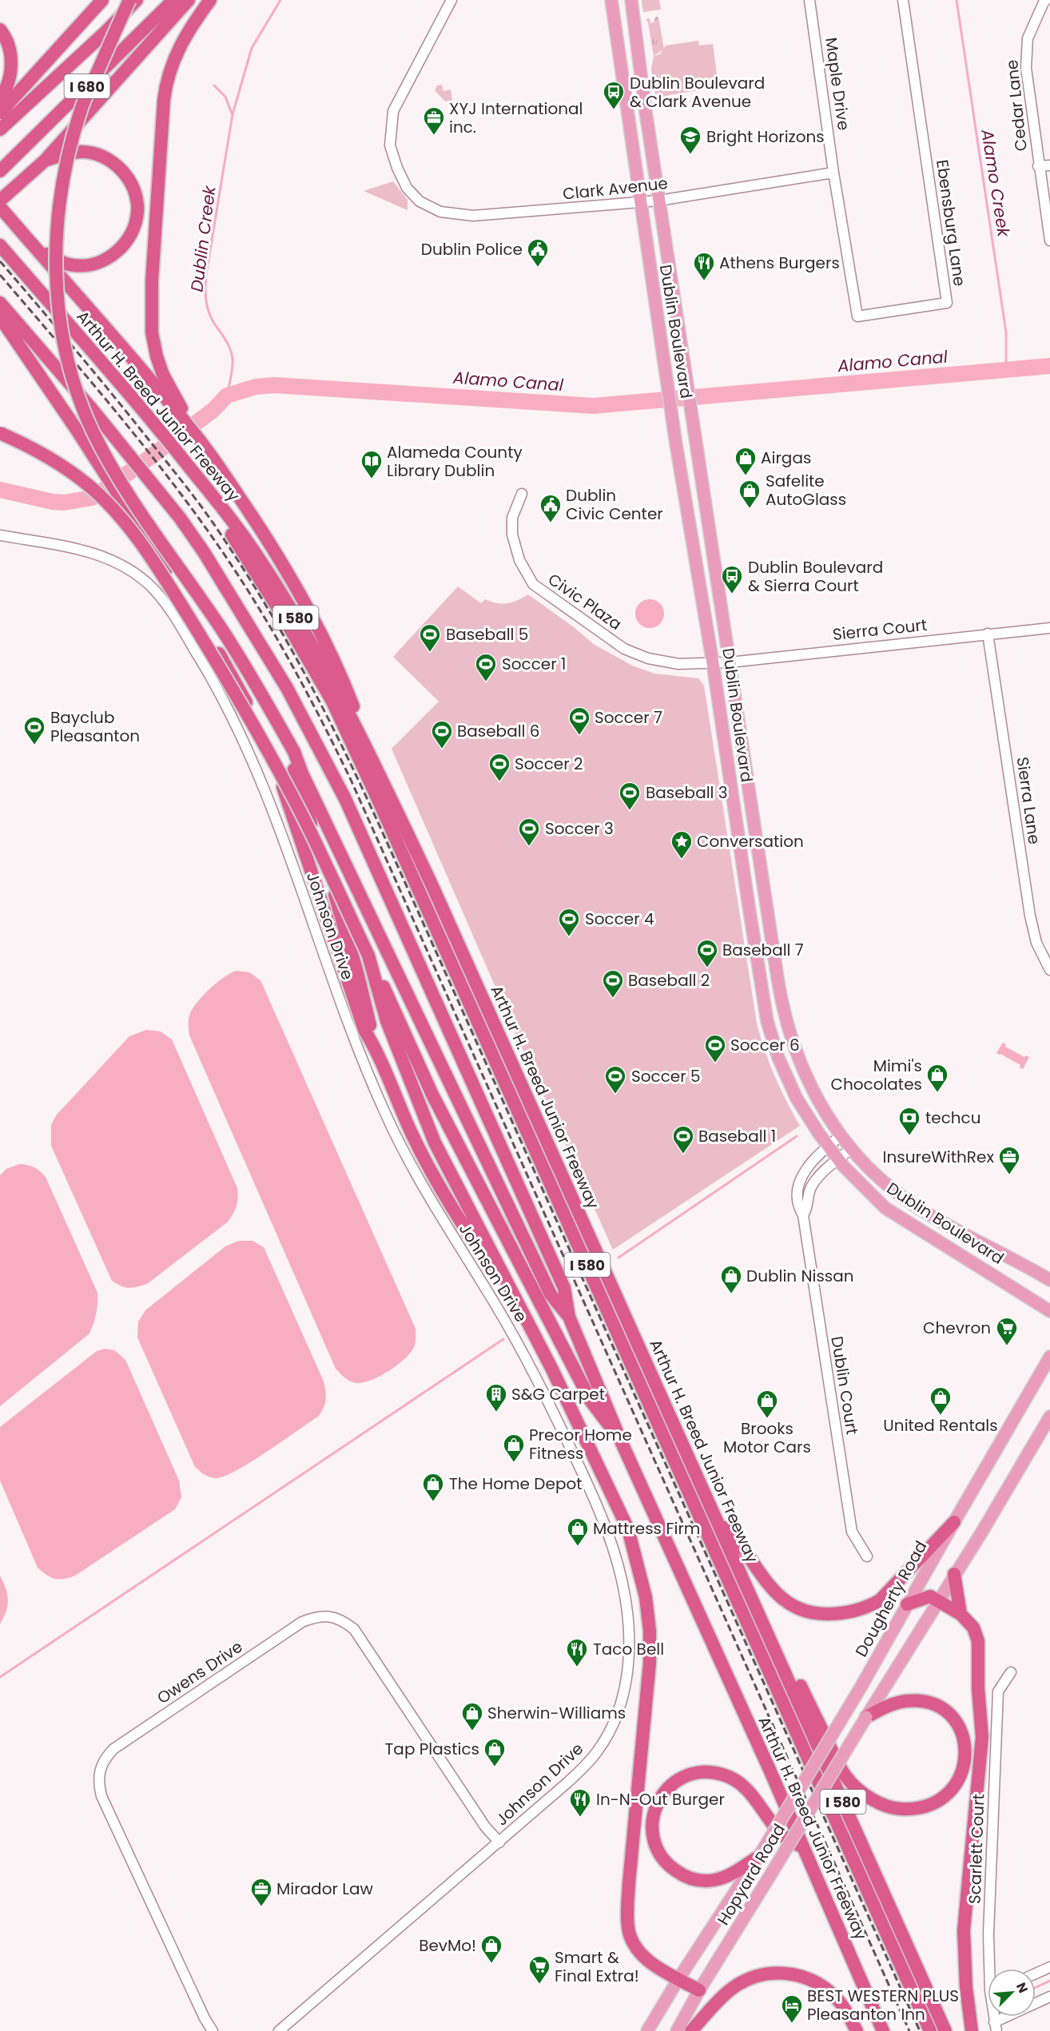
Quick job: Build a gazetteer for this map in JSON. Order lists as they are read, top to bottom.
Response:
{
  "streets": {
    "highway": ["I 680", "Arthur H. Breed Junior Freeway", "I 580"],
    "main road": ["Dublin Boulevard", "Dougherty Road", "Hopyard Road"],
    "street": [
      "Maple Drive",
      "Cedar Lane",
      "Clark Avenue",
      "Ebensburg Lane",
      "Civic Plaza",
      "Sierra Court",
      "Sierra Lane",
      "Johnson Drive",
      "Dublin Court",
      "Owens Drive",
      "Scarlett Court"
    ]
  },
  "crossings": [
    ["Maple Drive", "Clark Avenue"],
    ["Maple Drive", "Ebensburg Lane"],
    ["Clark Avenue", "Ebensburg Lane"],
    ["Clark Avenue", "Dublin Boulevard"],
    ["Dublin Boulevard", "Civic Plaza"],
    ["Dublin Boulevard", "Sierra Court"],
    ["Dublin Boulevard", "Dublin Court"],
    ["Arthur H. Breed Junior Freeway", "I 580"],
    ["Civic Plaza", "Sierra Court"],
    ["Sierra Court", "Sierra Lane"],
    ["Johnson Drive", "Owens Drive"],
    ["Dougherty Road", "Hopyard Road"]
  ],
  "water": ["Alamo Creek", "Dublin Creek", "Alamo Canal"],
  "places": {
    "bus stop": ["Dublin Boulevard & Clark Avenue", "Dublin Boulevard & Sierra Court"],
    "office": ["XYJ International inc.", "InsureWithRex", "Mirador Law"],
    "school or university": ["Bright Horizons"],
    "public building": ["Dublin Police", "Dublin Civic Center"],
    "restaurant": ["Athens Burgers", "Taco Bell", "In-N-Out Burger"],
    "shop": [
      "Airgas",
      "Safelite AutoGlass",
      "Mimi's Chocolates",
      "Dublin Nissan",
      "United Rentals",
      "Brooks Motor Cars",
      "Precor Home Fitness",
      "The Home Depot",
      "Mattress Firm",
      "Sherwin-Williams",
      "Tap Plastics",
      "BevMo!"
    ],
    "library": ["Alameda County Library Dublin"],
    "sports": [
      "Baseball 5",
      "Soccer 1",
      "Soccer 7",
      "Bayclub Pleasanton",
      "Baseball 6",
      "Soccer 2",
      "Baseball 3",
      "Soccer 3",
      "Soccer 4",
      "Baseball 7",
      "Baseball 2",
      "Soccer 6",
      "Soccer 5",
      "Baseball 1"
    ],
    "place": ["Conversation"],
    "bank": ["techcu"],
    "supermarket": ["Chevron", "Smart & Final Extra!"],
    "building": ["S&G Carpet"],
    "hotel": ["BEST WESTERN PLUS Pleasanton Inn"]
  },
  "north": "top right"
}
